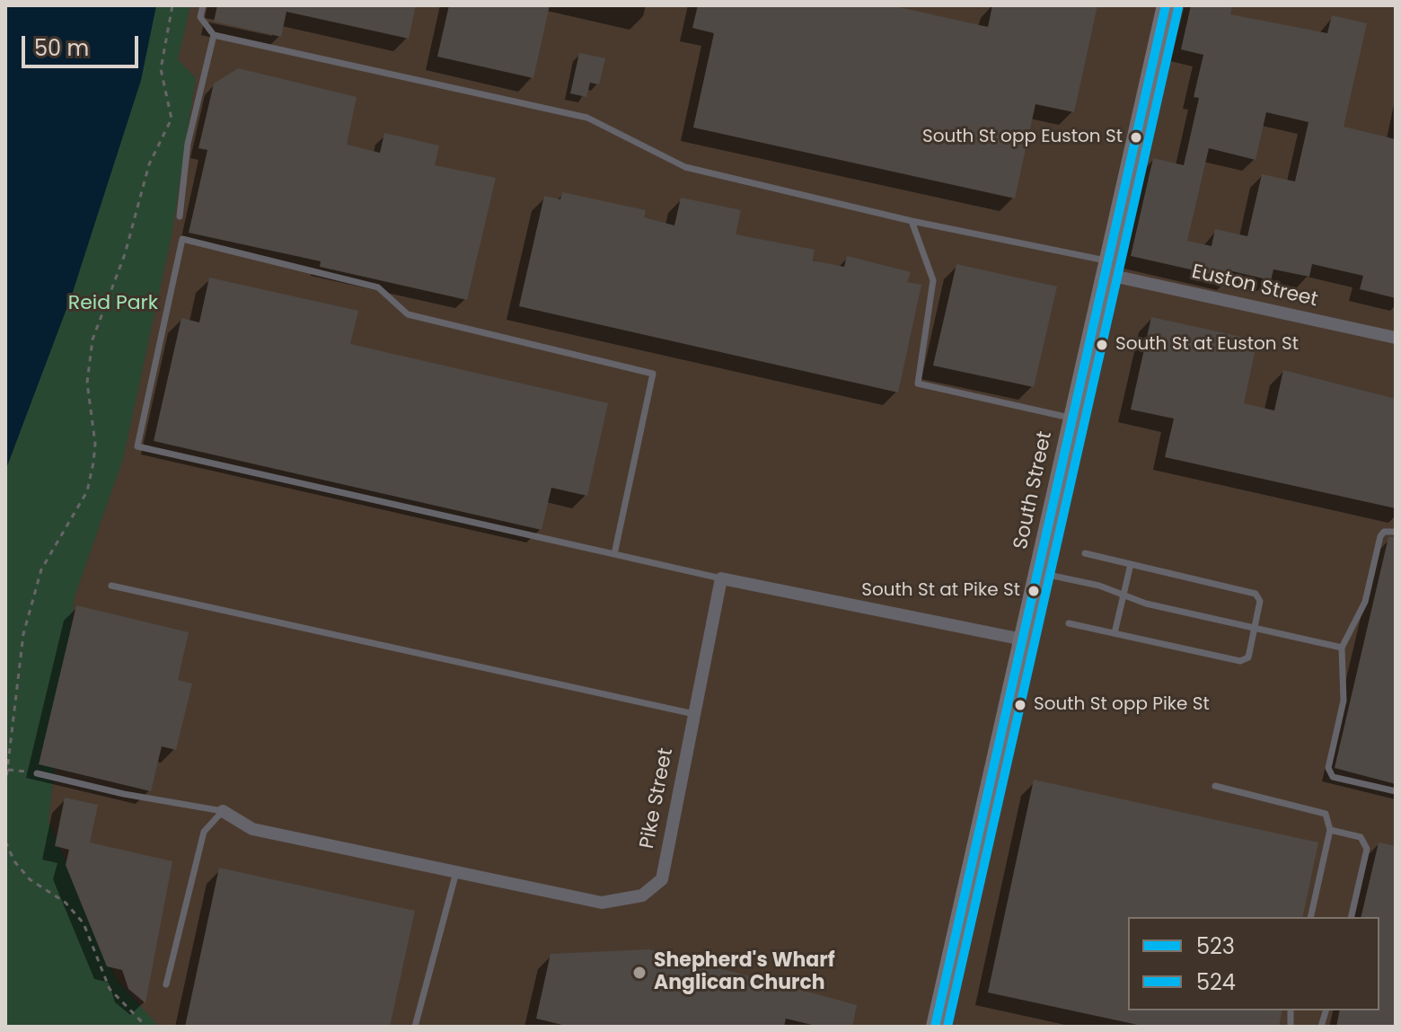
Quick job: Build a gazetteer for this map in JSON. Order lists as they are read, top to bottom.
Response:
{
  "streets": {
    "street": ["Euston Street", "South Street", "Pike Street"]
  },
  "crossings": [
    ["Euston Street", "South Street"]
  ],
  "parks": ["Reid Park"],
  "places": [
    "South St opp Euston St",
    "South St at Euston St",
    "South St at Pike St",
    "South St opp Pike St",
    "Shepherd's Wharf Anglican Church"
  ],
  "lines": ["transit line 523", "transit line 524"],
  "legend": ["523", "524"],
  "scale_bar": "50 m"
}
